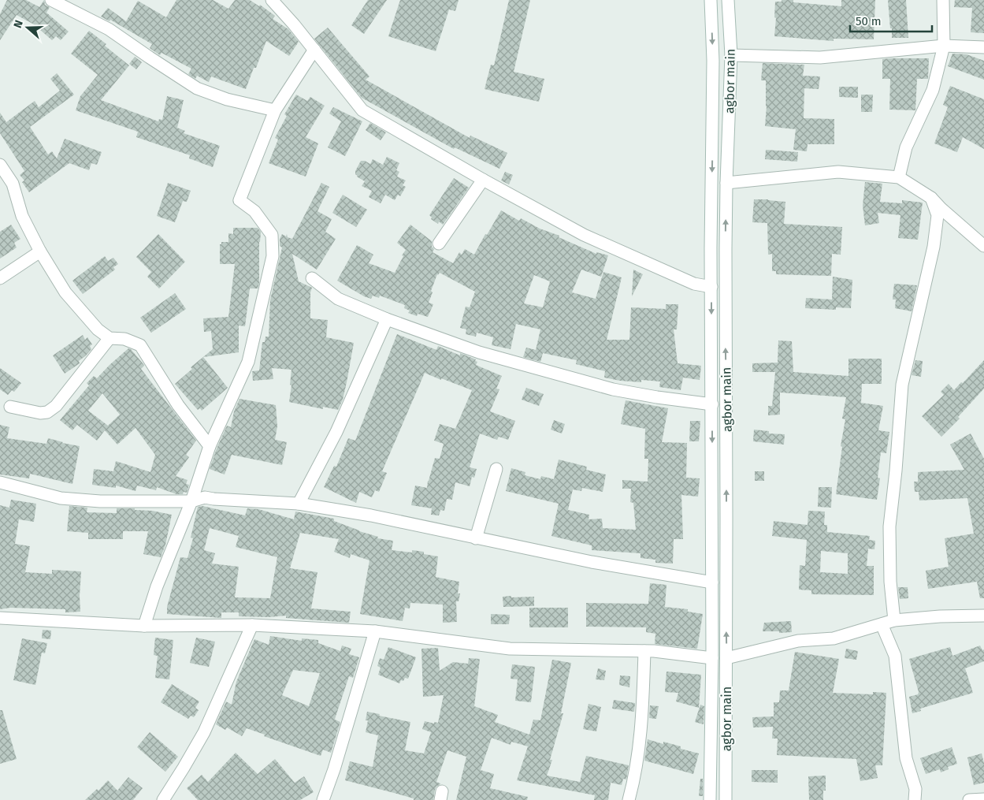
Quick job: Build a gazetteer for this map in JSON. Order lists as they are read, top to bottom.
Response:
{
  "streets": {
    "street": ["agbor main"]
  },
  "scale_bar": "50 m",
  "north": "left"
}
